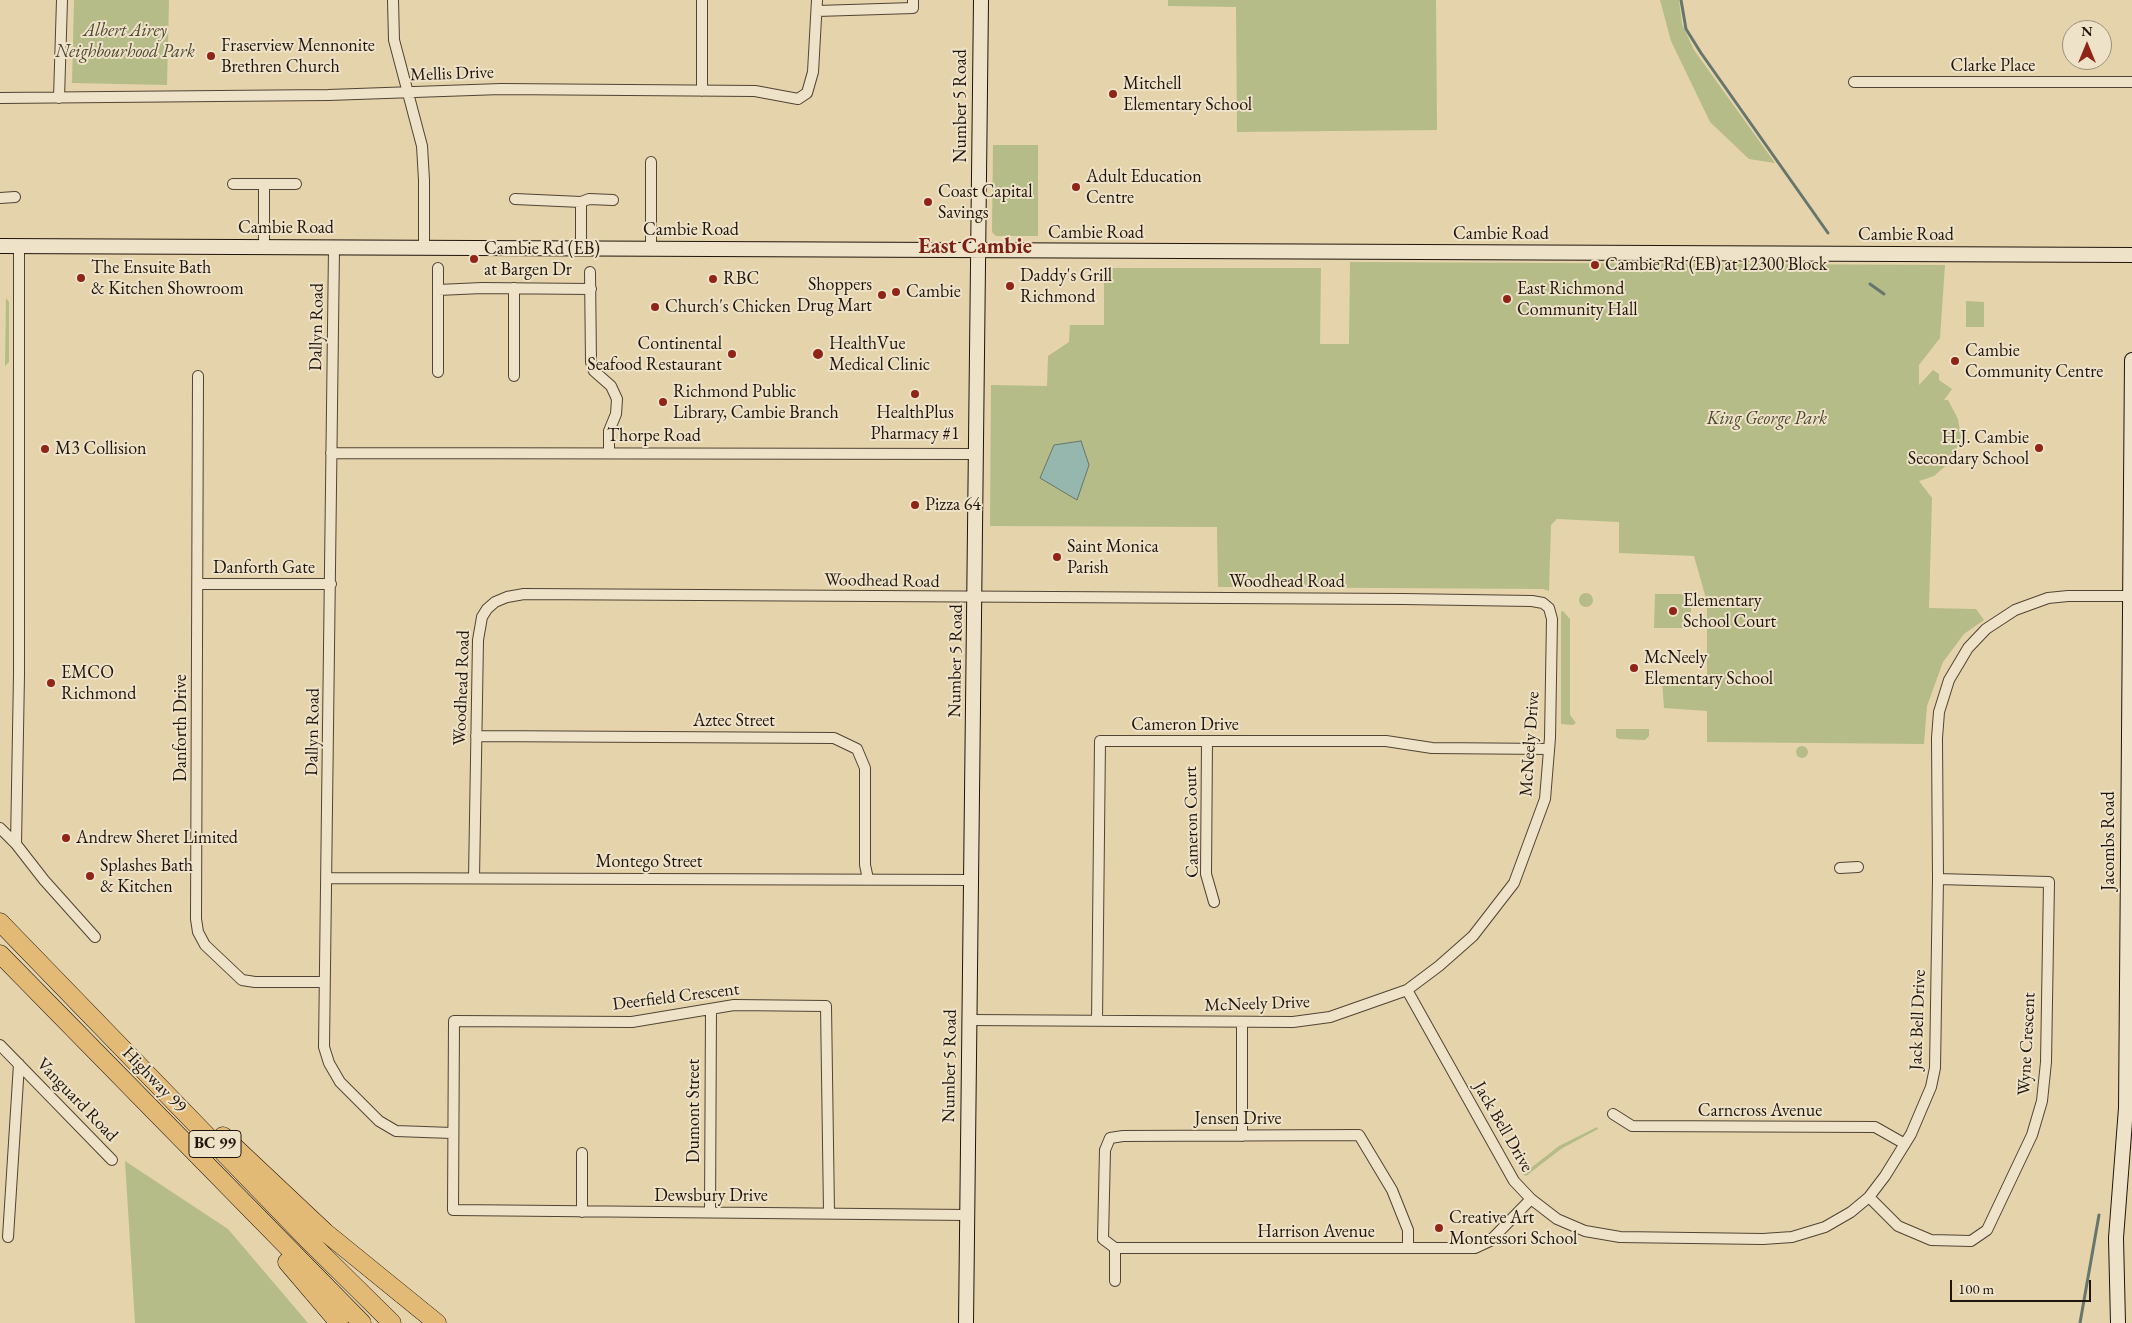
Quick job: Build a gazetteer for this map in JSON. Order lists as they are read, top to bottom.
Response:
{
  "streets": {
    "highway": ["Highway 99", "BC 99"],
    "main road": ["Number 5 Road", "Cambie Road", "Jacombs Road"],
    "street": [
      "Clarke Place",
      "Mellis Drive",
      "Dallyn Road",
      "Thorpe Road",
      "Danforth Gate",
      "Woodhead Road",
      "Aztec Street",
      "Cameron Drive",
      "Danforth Drive",
      "McNeely Drive",
      "Cameron Court",
      "Montego Street",
      "Deerfield Crescent",
      "Jack Bell Drive",
      "Wyne Crescent",
      "Vanguard Road",
      "Dumont Street",
      "Carncross Avenue",
      "Jensen Drive",
      "Dewsbury Drive",
      "Harrison Avenue"
    ]
  },
  "crossings": [
    ["Number 5 Road", "Cambie Road"],
    ["Number 5 Road", "Thorpe Road"],
    ["Number 5 Road", "Woodhead Road"],
    ["Number 5 Road", "McNeely Drive"],
    ["Number 5 Road", "Montego Street"],
    ["Number 5 Road", "Dewsbury Drive"],
    ["Cambie Road", "Dallyn Road"],
    ["Dallyn Road", "Thorpe Road"],
    ["Dallyn Road", "Danforth Gate"],
    ["Dallyn Road", "Danforth Drive"],
    ["Dallyn Road", "Montego Street"],
    ["Dallyn Road", "Deerfield Crescent"],
    ["Danforth Gate", "Danforth Drive"],
    ["Woodhead Road", "Aztec Street"],
    ["Woodhead Road", "McNeely Drive"],
    ["Woodhead Road", "Montego Street"],
    ["Aztec Street", "Montego Street"],
    ["Cameron Drive", "McNeely Drive"],
    ["Cameron Drive", "Cameron Court"],
    ["McNeely Drive", "Jack Bell Drive"],
    ["Jacombs Road", "Jack Bell Drive"],
    ["Deerfield Crescent", "Dumont Street"],
    ["Deerfield Crescent", "Dewsbury Drive"],
    ["Jack Bell Drive", "Wyne Crescent"],
    ["Jack Bell Drive", "Carncross Avenue"],
    ["Jack Bell Drive", "Harrison Avenue"],
    ["Dumont Street", "Dewsbury Drive"],
    ["Jensen Drive", "Harrison Avenue"]
  ],
  "districts": ["East Cambie"],
  "parks": ["Albert Airey Neighbourhood Park", "King George Park"],
  "places": [
    "Fraserview Mennonite Brethren Church",
    "Mitchell Elementary School",
    "Adult Education Centre",
    "Coast Capital Savings",
    "Cambie Rd (EB) at Bargen Dr",
    "Cambie Rd (EB) at 12300 Block",
    "The Ensuite Bath & Kitchen Showroom",
    "RBC",
    "Daddy's Grill Richmond",
    "Cambie",
    "Shoppers Drug Mart",
    "East Richmond Community Hall",
    "Church's Chicken",
    "Continental Seafood Restaurant",
    "HealthVue Medical Clinic",
    "Cambie Community Centre",
    "HealthPlus Pharmacy #1",
    "Richmond Public Library, Cambie Branch",
    "H.J. Cambie Secondary School",
    "M3 Collision",
    "Pizza 64",
    "Saint Monica Parish",
    "Elementary School Court",
    "McNeely Elementary School",
    "EMCO Richmond",
    "Andrew Sheret Limited",
    "Splashes Bath & Kitchen",
    "Creative Art Montessori School"
  ],
  "scale_bar": "100 m",
  "north": "top"
}
